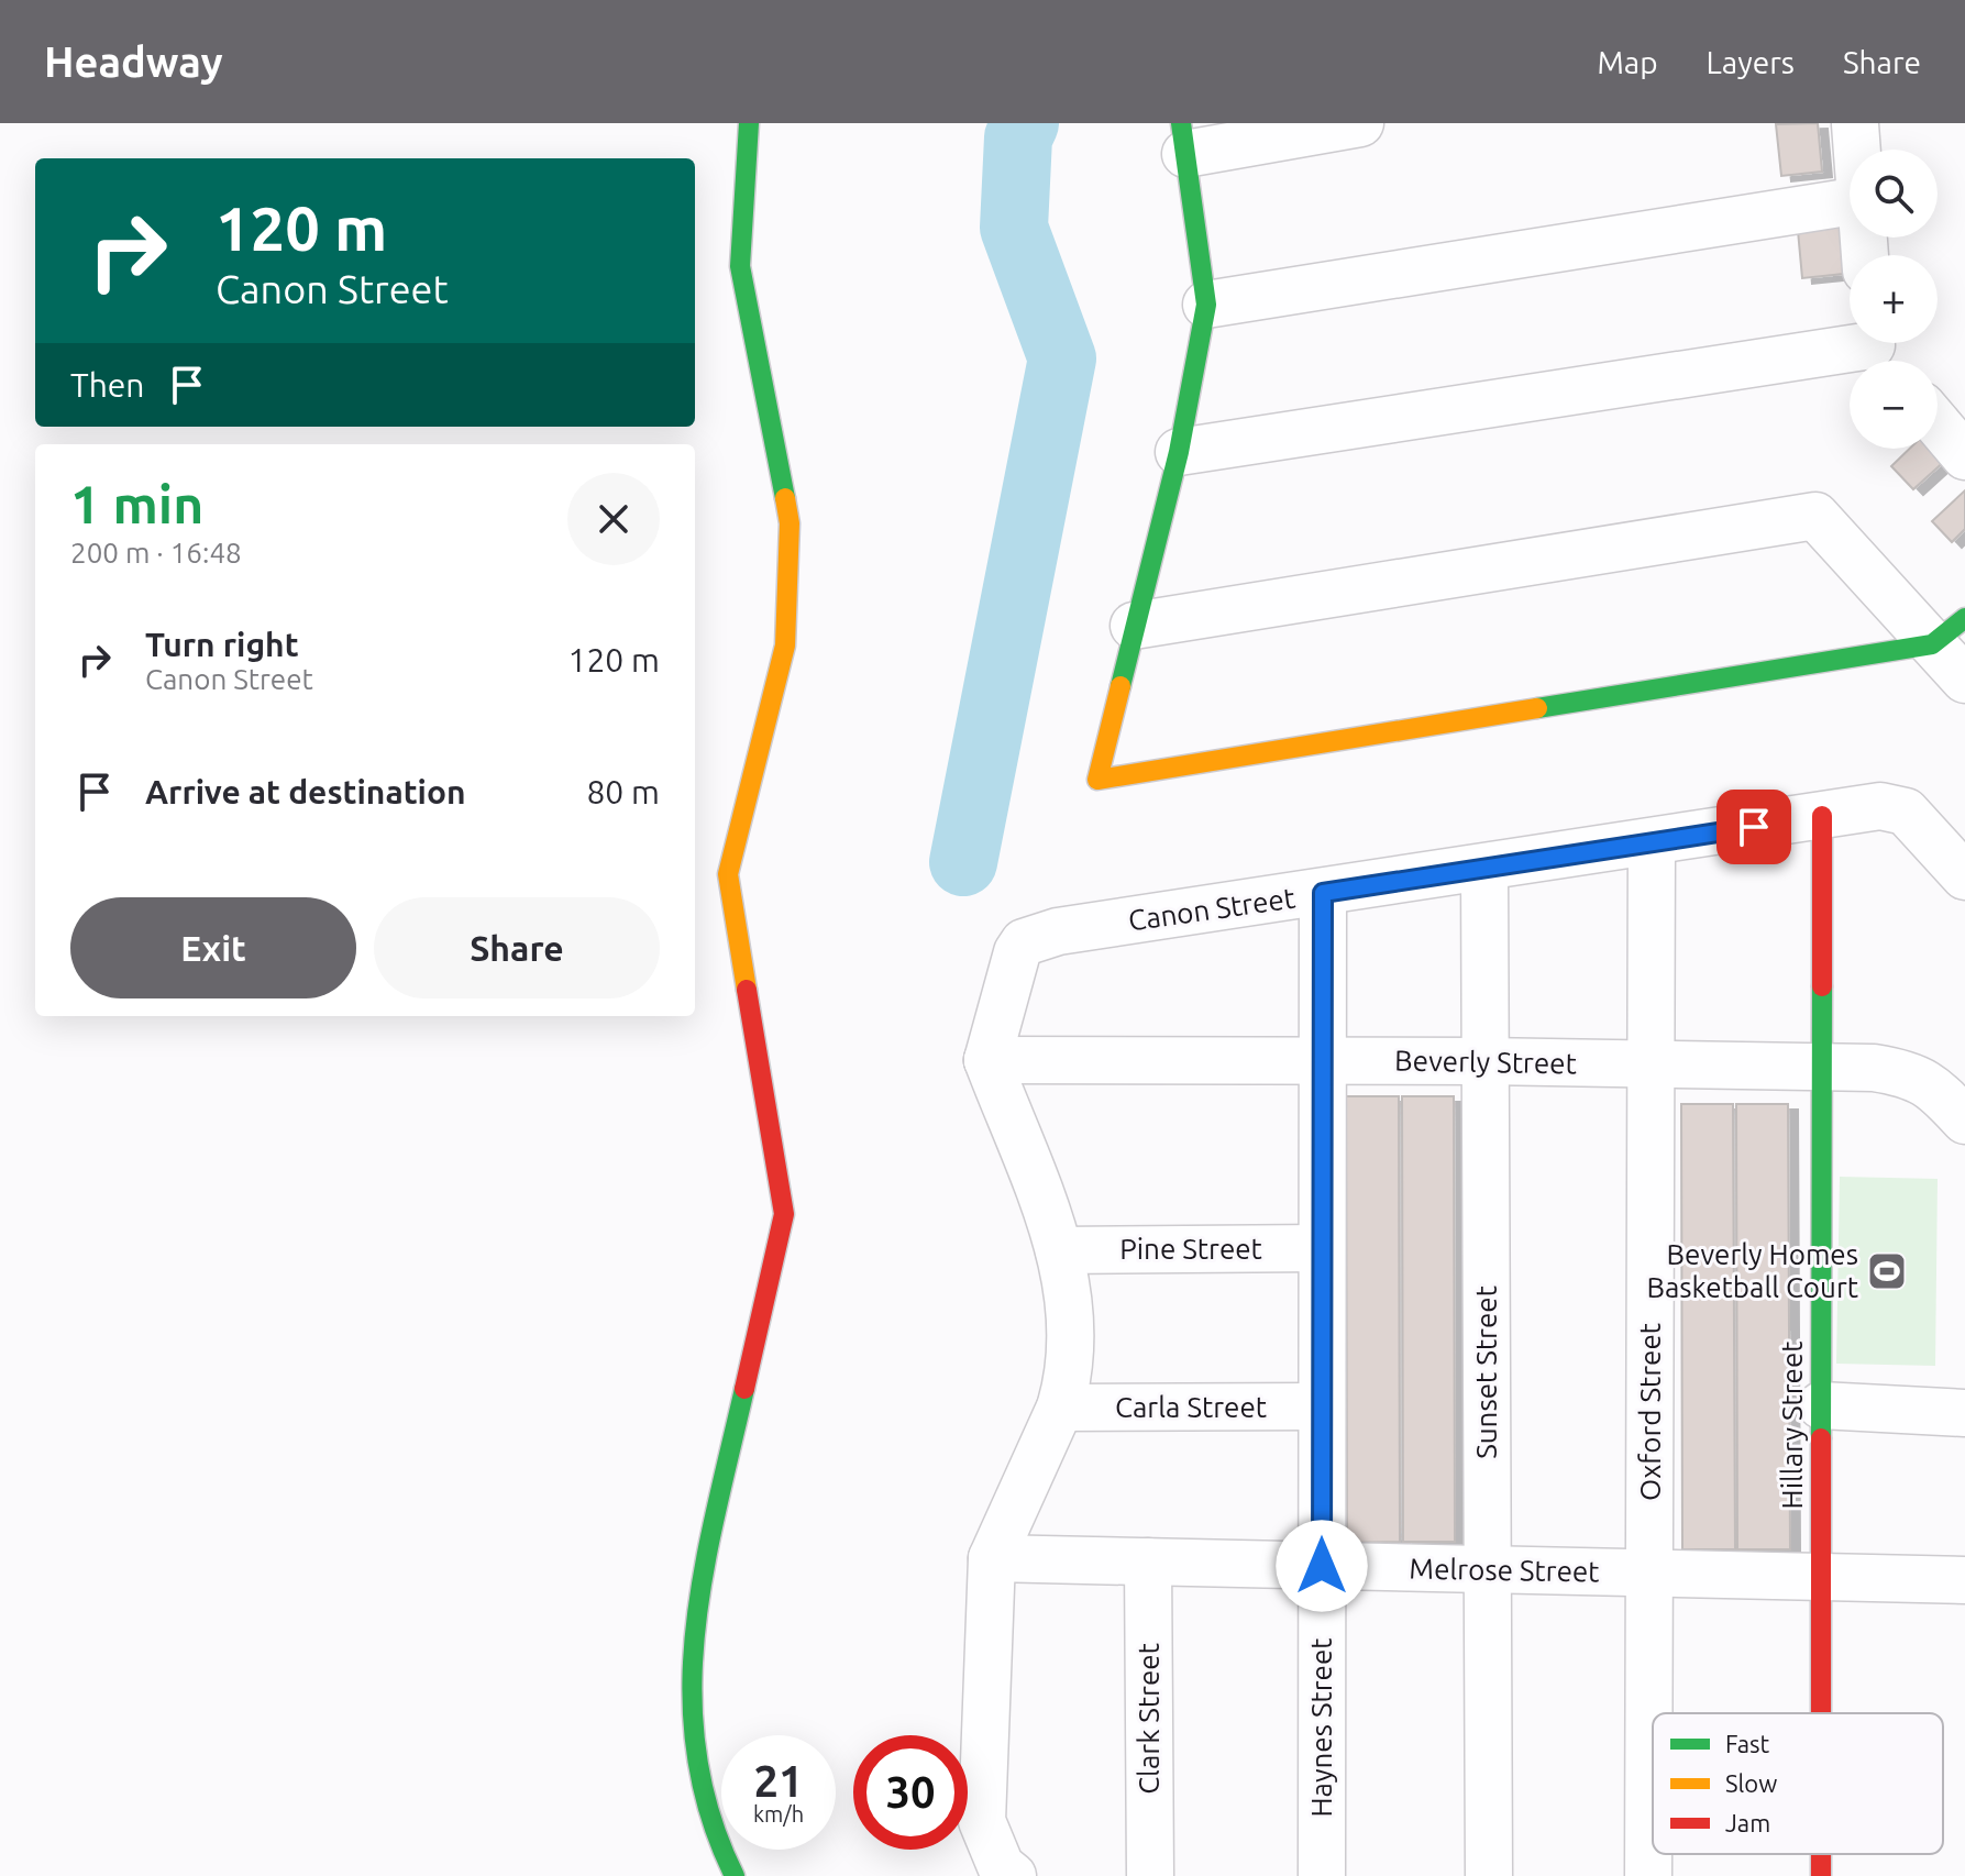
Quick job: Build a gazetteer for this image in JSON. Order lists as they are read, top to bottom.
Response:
{
  "streets": {
    "street": [
      "Canon Street",
      "Beverly Street",
      "Pine Street",
      "Sunset Street",
      "Carla Street",
      "Oxford Street",
      "Hillary Street",
      "Melrose Street",
      "Clark Street",
      "Haynes Street"
    ]
  },
  "crossings": [
    ["Canon Street", "Beverly Street"],
    ["Canon Street", "Sunset Street"],
    ["Canon Street", "Oxford Street"],
    ["Canon Street", "Hillary Street"],
    ["Canon Street", "Haynes Street"],
    ["Beverly Street", "Sunset Street"],
    ["Beverly Street", "Oxford Street"],
    ["Beverly Street", "Hillary Street"],
    ["Beverly Street", "Haynes Street"],
    ["Pine Street", "Haynes Street"],
    ["Sunset Street", "Melrose Street"],
    ["Carla Street", "Haynes Street"],
    ["Oxford Street", "Melrose Street"],
    ["Hillary Street", "Melrose Street"],
    ["Melrose Street", "Clark Street"],
    ["Melrose Street", "Haynes Street"]
  ],
  "places": {
    "sports": ["Beverly Homes Basketball Court"]
  },
  "legend": ["Fast", "Slow", "Jam"],
  "page": {
    "header": "Headway",
    "nav": ["Map", "Layers", "Share"],
    "map_buttons": ["+", "−"],
    "turn": ["120 m", "Canon Street"],
    "then": "Then",
    "heading": ["1 min", "200 m · 16:48"],
    "list": [
      {
        "name": "Turn right",
        "note": "Canon Street",
        "value": "120 m"
      },
      {
        "name": "Arrive at destination",
        "value": "80 m"
      }
    ],
    "buttons": ["Exit", "Share"],
    "speed": "21 km/h",
    "limit": "30"
  }
}
